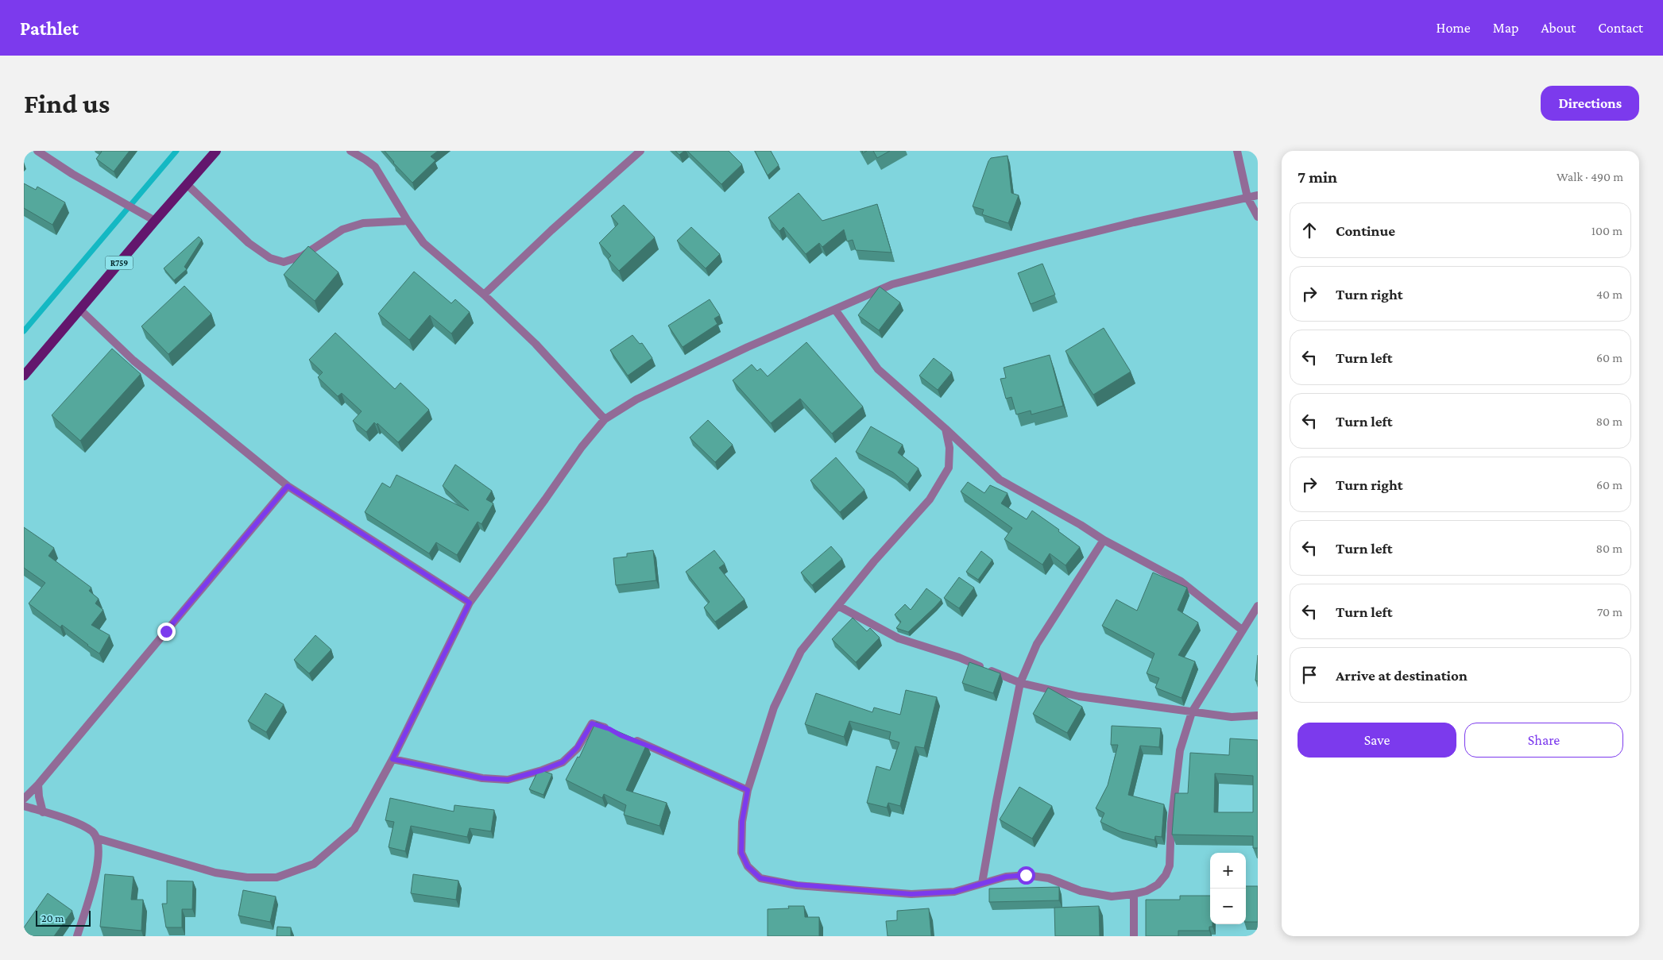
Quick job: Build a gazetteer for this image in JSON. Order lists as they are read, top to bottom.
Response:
{
  "streets": {
    "main road": ["R759"]
  },
  "scale_bar": "20 m",
  "page": {
    "header": "Pathlet",
    "nav": [
      "Home",
      "Map",
      "About",
      "Contact"
    ],
    "buttons": [
      "Directions",
      ["Save", "Share"]
    ],
    "title": "Find us",
    "heading": ["7 min", "Walk · 490 m"],
    "list": [
      ["Continue", "100 m"],
      ["Turn right", "40 m"],
      ["Turn left", "60 m"],
      ["Turn left", "80 m"],
      ["Turn right", "60 m"],
      ["Turn left", "80 m"],
      ["Turn left", "70 m"],
      "Arrive at destination"
    ],
    "map_buttons": ["+", "−"],
    "scale": "20 m"
  }
}
